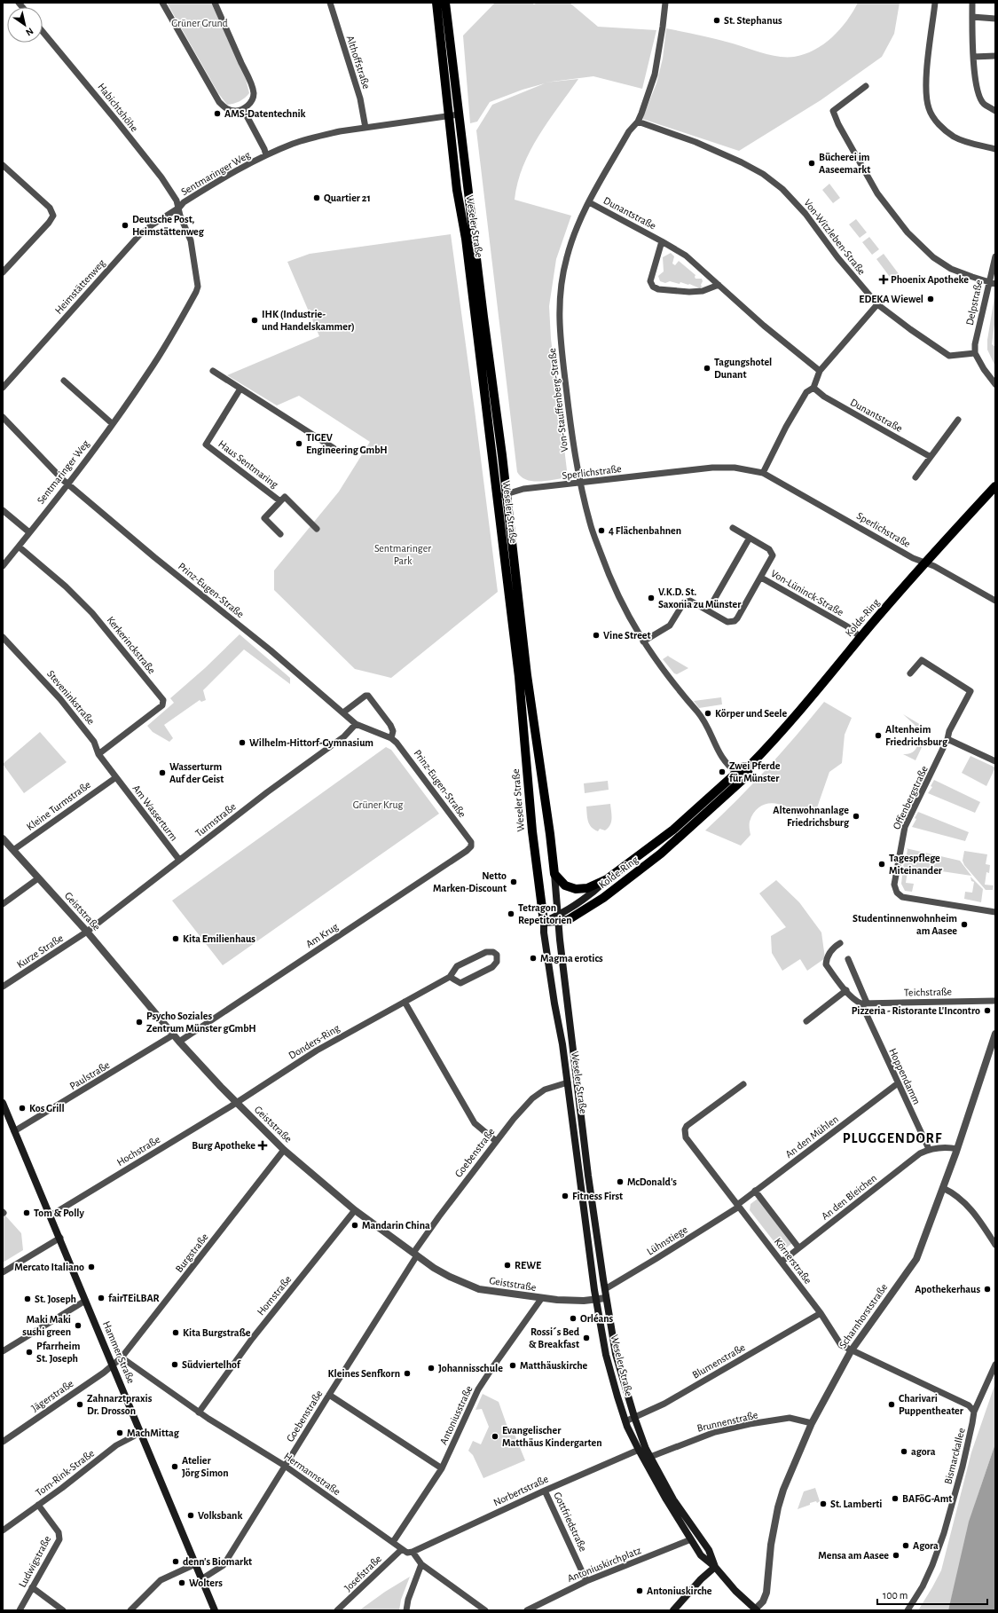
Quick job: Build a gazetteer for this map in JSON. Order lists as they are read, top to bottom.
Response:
{
  "streets": {
    "main road": ["Weseler Straße", "Kolde-Ring", "Hammer Straße"],
    "street": [
      "Althoffstraße",
      "Habichtshöhe",
      "Sentmaringer Weg",
      "Dunantstraße",
      "Von-Witzleben-Straße",
      "Heimstättenweg",
      "Delpstraße",
      "Von-Stauffenberg-Straße",
      "Haus Sentmaring",
      "Sperlichstraße",
      "Prinz-Eugen-Straße",
      "Von-Lüninck-Straße",
      "Kerkerinckstraße",
      "Steveninkstraße",
      "Offenbergstraße",
      "Kleine Turmstraße",
      "Am Wasserturm",
      "Turmstraße",
      "Geiststraße",
      "Am Krug",
      "Kurze Straße",
      "Teichstraße",
      "Donders-Ring",
      "Paulstraße",
      "Hoppendamm",
      "An den Mühlen",
      "Hochstraße",
      "Goebenstraße",
      "An den Bleichen",
      "Lühnstiege",
      "Burgstraße",
      "Körnerstraße",
      "Hornstraße",
      "Scharnhorststraße",
      "Blumenstraße",
      "Jägerstraße",
      "Antoniusstraße",
      "Brunnenstraße",
      "Bismarckallee",
      "Tom-Rink-Straße",
      "Hermannstraße",
      "Norbertstraße",
      "Gottfriedstraße",
      "Ludwigstraße",
      "Antoniuskirchplatz",
      "Josefstraße"
    ]
  },
  "crossings": [
    ["Althoffstraße", "Sentmaringer Weg"],
    ["Habichtshöhe", "Sentmaringer Weg"],
    ["Habichtshöhe", "Heimstättenweg"],
    ["Sentmaringer Weg", "Weseler Straße"],
    ["Sentmaringer Weg", "Heimstättenweg"],
    ["Sentmaringer Weg", "Prinz-Eugen-Straße"],
    ["Sentmaringer Weg", "Kerkerinckstraße"],
    ["Dunantstraße", "Von-Stauffenberg-Straße"],
    ["Weseler Straße", "Sperlichstraße"],
    ["Weseler Straße", "Kolde-Ring"],
    ["Weseler Straße", "Geiststraße"],
    ["Weseler Straße", "Goebenstraße"],
    ["Weseler Straße", "Lühnstiege"],
    ["Weseler Straße", "Scharnhorststraße"],
    ["Weseler Straße", "Blumenstraße"],
    ["Weseler Straße", "Brunnenstraße"],
    ["Weseler Straße", "Norbertstraße"],
    ["Weseler Straße", "Antoniuskirchplatz"],
    ["Von-Witzleben-Straße", "Delpstraße"],
    ["Von-Witzleben-Straße", "Von-Stauffenberg-Straße"],
    ["Von-Stauffenberg-Straße", "Sperlichstraße"],
    ["Von-Stauffenberg-Straße", "Von-Lüninck-Straße"],
    ["Von-Stauffenberg-Straße", "Kolde-Ring"],
    ["Sperlichstraße", "Kolde-Ring"],
    ["Prinz-Eugen-Straße", "Turmstraße"],
    ["Prinz-Eugen-Straße", "Am Krug"],
    ["Von-Lüninck-Straße", "Kolde-Ring"],
    ["Kerkerinckstraße", "Steveninkstraße"],
    ["Steveninkstraße", "Kleine Turmstraße"],
    ["Steveninkstraße", "Am Wasserturm"],
    ["Kleine Turmstraße", "Am Wasserturm"],
    ["Kleine Turmstraße", "Geiststraße"],
    ["Am Wasserturm", "Turmstraße"],
    ["Turmstraße", "Geiststraße"],
    ["Turmstraße", "Kurze Straße"],
    ["Geiststraße", "Am Krug"],
    ["Geiststraße", "Kurze Straße"],
    ["Geiststraße", "Donders-Ring"],
    ["Geiststraße", "Paulstraße"],
    ["Geiststraße", "Hochstraße"],
    ["Geiststraße", "Goebenstraße"],
    ["Geiststraße", "Burgstraße"],
    ["Geiststraße", "Hornstraße"],
    ["Geiststraße", "Antoniusstraße"],
    ["Teichstraße", "Hoppendamm"],
    ["Donders-Ring", "Hochstraße"],
    ["Paulstraße", "Hammer Straße"],
    ["Hoppendamm", "An den Mühlen"],
    ["Hoppendamm", "An den Bleichen"],
    ["An den Mühlen", "Lühnstiege"],
    ["An den Mühlen", "Körnerstraße"],
    ["Hochstraße", "Hammer Straße"],
    ["Goebenstraße", "Hammer Straße"],
    ["Goebenstraße", "Hermannstraße"],
    ["An den Bleichen", "Körnerstraße"],
    ["Lühnstiege", "Körnerstraße"],
    ["Burgstraße", "Hammer Straße"],
    ["Burgstraße", "Jägerstraße"],
    ["Burgstraße", "Hermannstraße"],
    ["Körnerstraße", "Scharnhorststraße"],
    ["Körnerstraße", "Blumenstraße"],
    ["Körnerstraße", "Bismarckallee"],
    ["Hornstraße", "Hermannstraße"],
    ["Scharnhorststraße", "Brunnenstraße"],
    ["Hammer Straße", "Jägerstraße"],
    ["Hammer Straße", "Tom-Rink-Straße"],
    ["Hammer Straße", "Hermannstraße"],
    ["Jägerstraße", "Hermannstraße"],
    ["Antoniusstraße", "Hermannstraße"],
    ["Tom-Rink-Straße", "Ludwigstraße"],
    ["Hermannstraße", "Josefstraße"],
    ["Norbertstraße", "Gottfriedstraße"],
    ["Gottfriedstraße", "Antoniuskirchplatz"]
  ],
  "districts": ["PLUGGENDORF"],
  "parks": ["Grüner Grund", "Sentmaringer Park", "Grüner Krug"],
  "places": {
    "other": [
      "St. Stephanus",
      "AMS-Datentechnik",
      "Bücherei im Aaseemarkt",
      "Quartier 21",
      "Deutsche Post, Heimstättenweg",
      "EDEKA Wiewel",
      "IHK (Industrie- und Handelskammer)",
      "Tagungshotel Dunant",
      "TIGEV Engineering GmbH",
      "4 Flächenbahnen",
      "V.K.D. St. Saxonia zu Münster",
      "Vine Street",
      "Körper und Seele",
      "Altenheim Friedrichsburg",
      "Wilhelm-Hittorf-Gymnasium",
      "Zwei Pferde für Münster",
      "Wasserturm Auf der Geist",
      "Altenwohnanlage Friedrichsburg",
      "Tagespflege Miteinander",
      "Netto Marken-Discount",
      "Tetragon Repetitorien",
      "Studentinnenwohnheim am Aasee",
      "Kita Emilienhaus",
      "Magma erotics",
      "Pizzeria - Ristorante L'Incontro",
      "Psycho Soziales Zentrum Münster gGmbH",
      "Kos Grill",
      "McDonald's",
      "Fitness First",
      "Tom & Polly",
      "Mandarin China",
      "REWE",
      "Mercato Italiano",
      "Apothekerhaus",
      "fairTEiLBAR",
      "St. Joseph",
      "Orléans",
      "Maki Maki sushi green",
      "Kita Burgstraße",
      "Rossi´s Bed & Breakfast",
      "Pfarrheim St. Joseph",
      "Südviertelhof",
      "Matthäuskirche",
      "Johannisschule",
      "Kleines Senfkorn",
      "Zahnarztpraxis Dr. Drosson",
      "Charivari Puppentheater",
      "MachMittag",
      "Evangelischer Matthäus Kindergarten",
      "agora",
      "Atelier Jörg Simon",
      "BAFöG-Amt",
      "St. Lamberti",
      "Volksbank",
      "Agora",
      "Mensa am Aasee",
      "denn's Biomarkt",
      "Wolters",
      "Antoniuskirche"
    ],
    "health": ["Phoenix Apotheke", "Burg Apotheke"]
  },
  "scale_bar": "100 m",
  "north": "bottom right"
}
